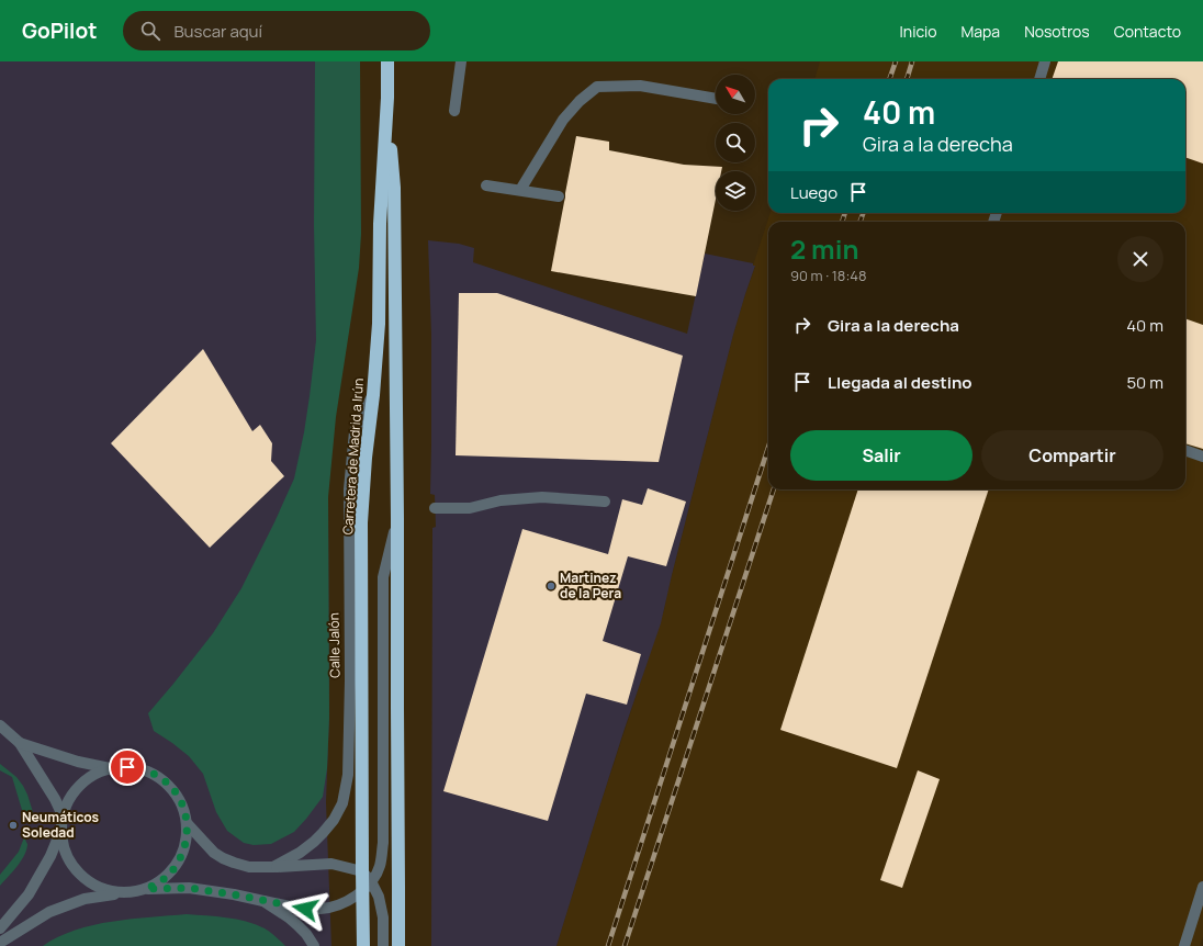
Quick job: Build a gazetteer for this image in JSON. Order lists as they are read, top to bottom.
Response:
{
  "streets": {
    "highway": ["Carretera de Madrid a Irún"],
    "street": ["Calle Jalón"]
  },
  "crossings": [
    ["Carretera de Madrid a Irún", "Calle Jalón"]
  ],
  "places": ["Martinez de la Pera", "Neumáticos Soledad"],
  "north": "top left",
  "page": {
    "header": "GoPilot",
    "search": "Buscar aquí",
    "nav": [
      "Inicio",
      "Mapa",
      "Nosotros",
      "Contacto"
    ],
    "turn": ["40 m", "Gira a la derecha"],
    "then": "Luego",
    "heading": ["2 min", "90 m · 18:48"],
    "list": [
      {
        "name": "Gira a la derecha",
        "value": "40 m"
      },
      {
        "name": "Llegada al destino",
        "value": "50 m"
      }
    ],
    "buttons": ["Salir", "Compartir"]
  }
}
